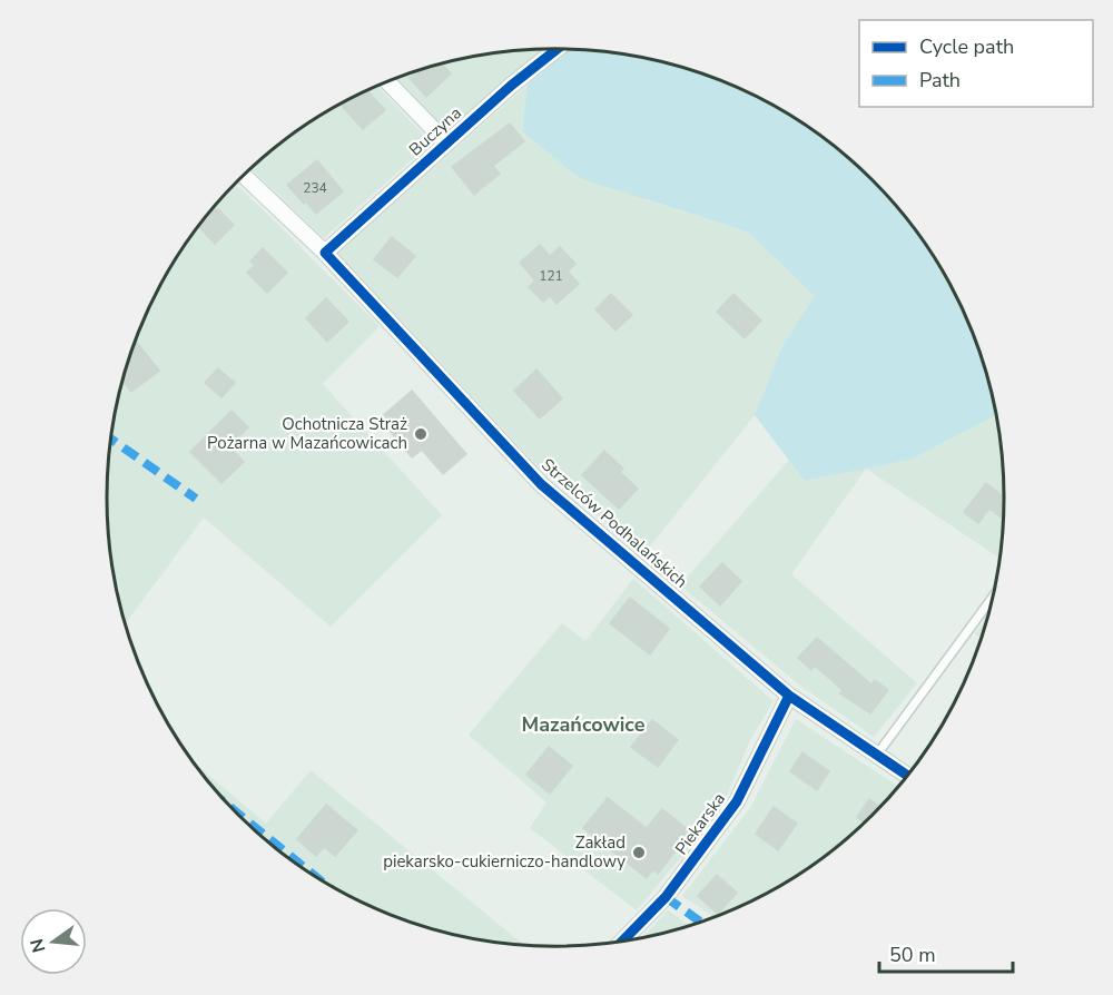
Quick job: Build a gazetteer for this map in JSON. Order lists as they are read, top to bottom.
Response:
{
  "streets": {
    "street": ["Buczyna", "Strzelców Podhalańskich", "Piekarska"]
  },
  "crossings": [
    ["Buczyna", "Strzelców Podhalańskich"],
    ["Strzelców Podhalańskich", "Piekarska"]
  ],
  "districts": ["Mazańcowice"],
  "places": ["Ochotnicza Straż Pożarna w Mazańcowicach", "Zakład piekarsko-cukierniczo-handlowy"],
  "house_numbers": ["234", "121"],
  "legend": ["Cycle path", "Path"],
  "scale_bar": "50 m",
  "north": "left"
}
